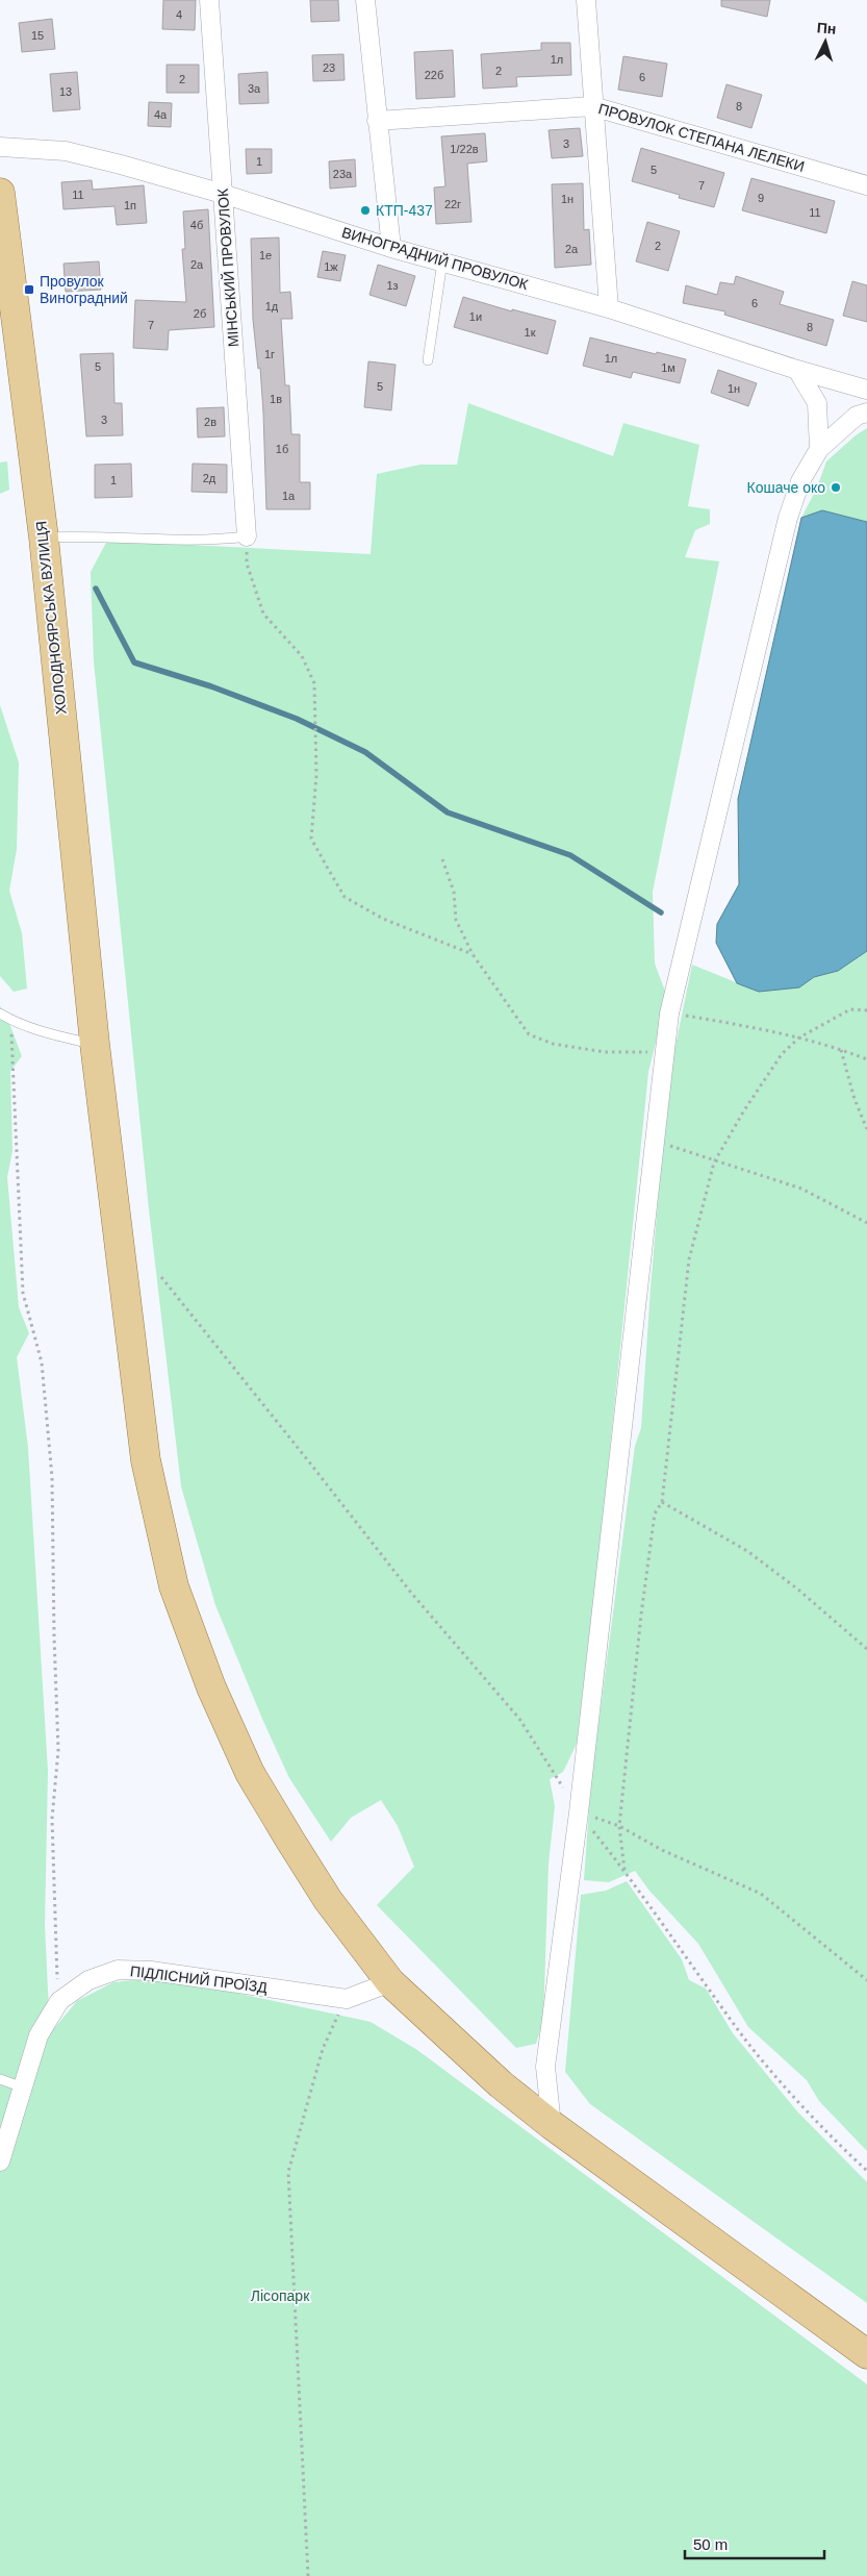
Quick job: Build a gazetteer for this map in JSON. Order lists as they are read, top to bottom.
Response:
{
  "streets": {
    "main road": ["ХОЛОДНОЯРСЬКА ВУЛИЦЯ"],
    "street": [
      "ПРОВУЛОК СТЕПАНА ЛЕЛЕКИ",
      "ВИНОГРАДНИЙ ПРОВУЛОК",
      "МІНСЬКИЙ ПРОВУЛОК",
      "ПІДЛІСНИЙ ПРОЇЗД"
    ]
  },
  "crossings": [
    ["ВИНОГРАДНИЙ ПРОВУЛОК", "МІНСЬКИЙ ПРОВУЛОК"],
    ["ХОЛОДНОЯРСЬКА ВУЛИЦЯ", "ПІДЛІСНИЙ ПРОЇЗД"]
  ],
  "parks": ["Лісопарк"],
  "places": {
    "other": ["КТП-437", "Кошаче око"],
    "transit": ["Провулок Виноградний"]
  },
  "house_numbers": [
    "4",
    "15",
    "1л",
    "23",
    "2",
    "22б",
    "6",
    "2",
    "3а",
    "13",
    "8",
    "4а",
    "3",
    "1/22в",
    "1",
    "5",
    "23а",
    "7",
    "11",
    "9",
    "1н",
    "22г",
    "1п",
    "11",
    "4б",
    "2",
    "2а",
    "1е",
    "2а",
    "1ж",
    "1з",
    "6",
    "1д",
    "2б",
    "1и",
    "7",
    "8",
    "1к",
    "1г",
    "1л",
    "5",
    "1м",
    "5",
    "1н",
    "1в",
    "3",
    "2в",
    "1б",
    "2д",
    "1",
    "1а"
  ],
  "scale_bar": "50 m",
  "north": "top"
}
